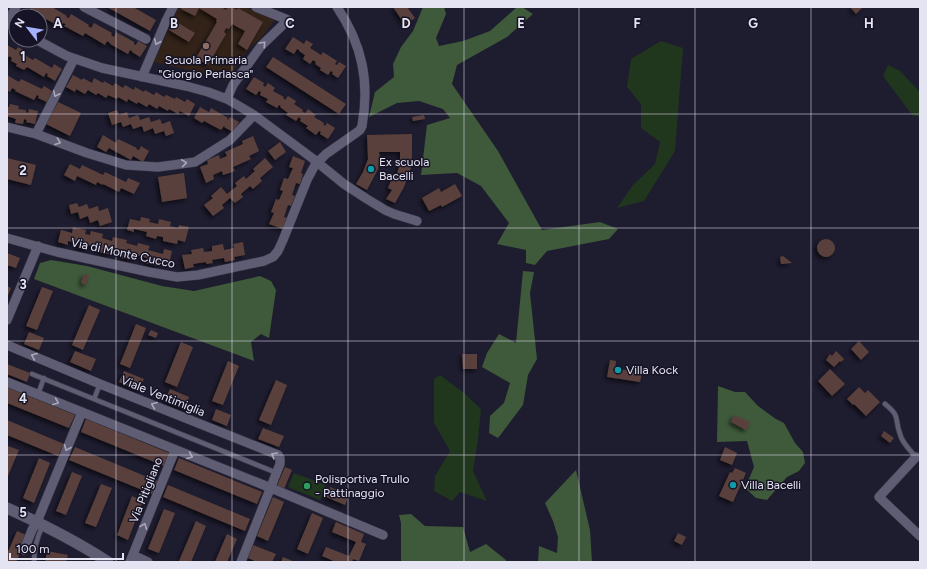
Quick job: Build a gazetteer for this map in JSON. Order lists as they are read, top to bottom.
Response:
{
  "streets": {
    "street": ["Via di Monte Cucco", "Viale Ventimiglia", "Via Pitigliano"]
  },
  "one_way": ["Via Pitigliano"],
  "places": [
    "Scuola Primaria \"Giorgio Perlasca\"",
    "Ex scuola Bacelli",
    "Villa Kock",
    "Villa Bacelli",
    "Polisportiva Trullo - Pattinaggio"
  ],
  "scale_bar": "100 m",
  "north": "top left",
  "grid": {
    "columns": [
      "A",
      "B",
      "C",
      "D",
      "E",
      "F",
      "G",
      "H"
    ],
    "rows": [
      "1",
      "2",
      "3",
      "4",
      "5"
    ]
  }
}
